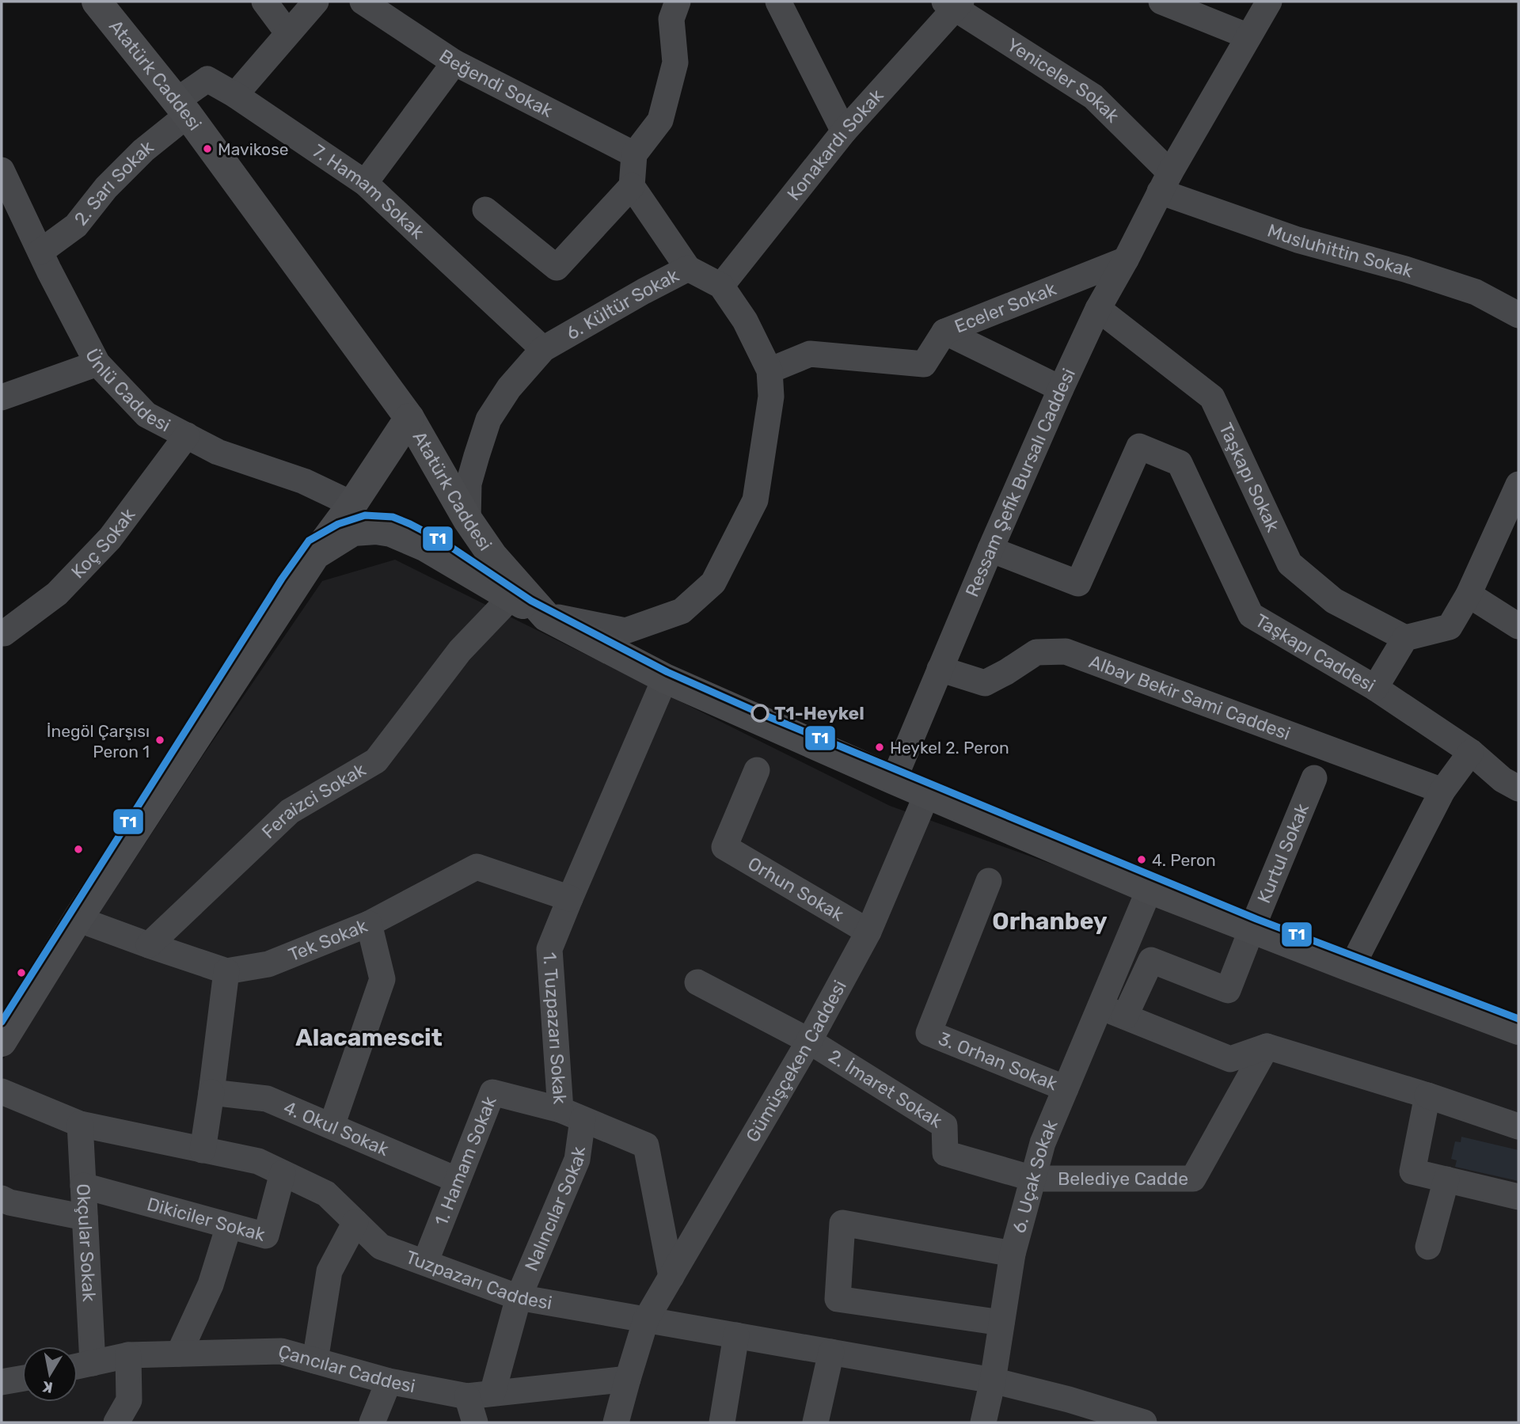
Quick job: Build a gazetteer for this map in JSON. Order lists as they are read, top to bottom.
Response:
{
  "streets": {
    "main road": ["Atatürk Caddesi"],
    "street": [
      "Yeniceler Sokak",
      "Beğendi Sokak",
      "Konakardı Sokak",
      "2. Sarı Sokak",
      "7. Hamam Sokak",
      "Musluhittin Sokak",
      "6. Kültür Sokak",
      "Eceler Sokak",
      "Ünlü Caddesi",
      "Taşkapı Sokak",
      "Ressam Şefik Bursalı Caddesi",
      "Koç Sokak",
      "Taşkapı Caddesi",
      "Albay Bekir Sami Caddesi",
      "Feraizci Sokak",
      "Kurtul Sokak",
      "Orhun Sokak",
      "Tek Sokak",
      "1. Tuzpazarı Sokak",
      "Gümüşçeken Caddesi",
      "3. Orhan Sokak",
      "2. İmaret Sokak",
      "4. Okul Sokak",
      "1. Hamam Sokak",
      "6. Uçak Sokak",
      "Belediye Cadde",
      "Nalıncılar Sokak",
      "Dikiciler Sokak",
      "Okçular Sokak",
      "Tuzpazarı Caddesi",
      "Çancılar Caddesi"
    ]
  },
  "crossings": [
    ["Atatürk Caddesi", "2. Sarı Sokak"],
    ["Atatürk Caddesi", "7. Hamam Sokak"],
    ["Atatürk Caddesi", "6. Kültür Sokak"],
    ["Atatürk Caddesi", "Ünlü Caddesi"],
    ["Atatürk Caddesi", "Ressam Şefik Bursalı Caddesi"],
    ["Atatürk Caddesi", "Kurtul Sokak"],
    ["Atatürk Caddesi", "Tek Sokak"],
    ["Atatürk Caddesi", "1. Tuzpazarı Sokak"],
    ["Atatürk Caddesi", "Gümüşçeken Caddesi"],
    ["Atatürk Caddesi", "6. Uçak Sokak"],
    ["Yeniceler Sokak", "Konakardı Sokak"],
    ["Yeniceler Sokak", "Musluhittin Sokak"],
    ["Yeniceler Sokak", "Ressam Şefik Bursalı Caddesi"],
    ["Konakardı Sokak", "6. Kültür Sokak"],
    ["2. Sarı Sokak", "7. Hamam Sokak"],
    ["2. Sarı Sokak", "Ünlü Caddesi"],
    ["7. Hamam Sokak", "6. Kültür Sokak"],
    ["Musluhittin Sokak", "Ressam Şefik Bursalı Caddesi"],
    ["6. Kültür Sokak", "Eceler Sokak"],
    ["Eceler Sokak", "Ressam Şefik Bursalı Caddesi"],
    ["Ünlü Caddesi", "Koç Sokak"],
    ["Taşkapı Sokak", "Ressam Şefik Bursalı Caddesi"],
    ["Ressam Şefik Bursalı Caddesi", "Taşkapı Caddesi"],
    ["Ressam Şefik Bursalı Caddesi", "Albay Bekir Sami Caddesi"],
    ["Feraizci Sokak", "Tek Sokak"],
    ["Orhun Sokak", "Gümüşçeken Caddesi"],
    ["Tek Sokak", "1. Tuzpazarı Sokak"],
    ["1. Tuzpazarı Sokak", "Gümüşçeken Caddesi"],
    ["1. Tuzpazarı Sokak", "1. Hamam Sokak"],
    ["1. Tuzpazarı Sokak", "Nalıncılar Sokak"],
    ["Gümüşçeken Caddesi", "2. İmaret Sokak"],
    ["Gümüşçeken Caddesi", "Tuzpazarı Caddesi"],
    ["Gümüşçeken Caddesi", "Çancılar Caddesi"],
    ["3. Orhan Sokak", "6. Uçak Sokak"],
    ["2. İmaret Sokak", "6. Uçak Sokak"],
    ["2. İmaret Sokak", "Belediye Cadde"],
    ["4. Okul Sokak", "1. Hamam Sokak"],
    ["1. Hamam Sokak", "Nalıncılar Sokak"],
    ["1. Hamam Sokak", "Tuzpazarı Caddesi"],
    ["6. Uçak Sokak", "Belediye Cadde"],
    ["6. Uçak Sokak", "Tuzpazarı Caddesi"],
    ["Nalıncılar Sokak", "Tuzpazarı Caddesi"],
    ["Nalıncılar Sokak", "Çancılar Caddesi"],
    ["Dikiciler Sokak", "Okçular Sokak"],
    ["Dikiciler Sokak", "Tuzpazarı Caddesi"],
    ["Okçular Sokak", "Tuzpazarı Caddesi"],
    ["Okçular Sokak", "Çancılar Caddesi"]
  ],
  "districts": ["Orhanbey", "Alacamescit"],
  "places": [
    "Mavikose",
    "T1-Heykel",
    "İnegöl Çarşısı Peron 1",
    "Heykel 2. Peron",
    "4. Peron"
  ],
  "lines": ["transit line T1"],
  "north": "bottom"
}
